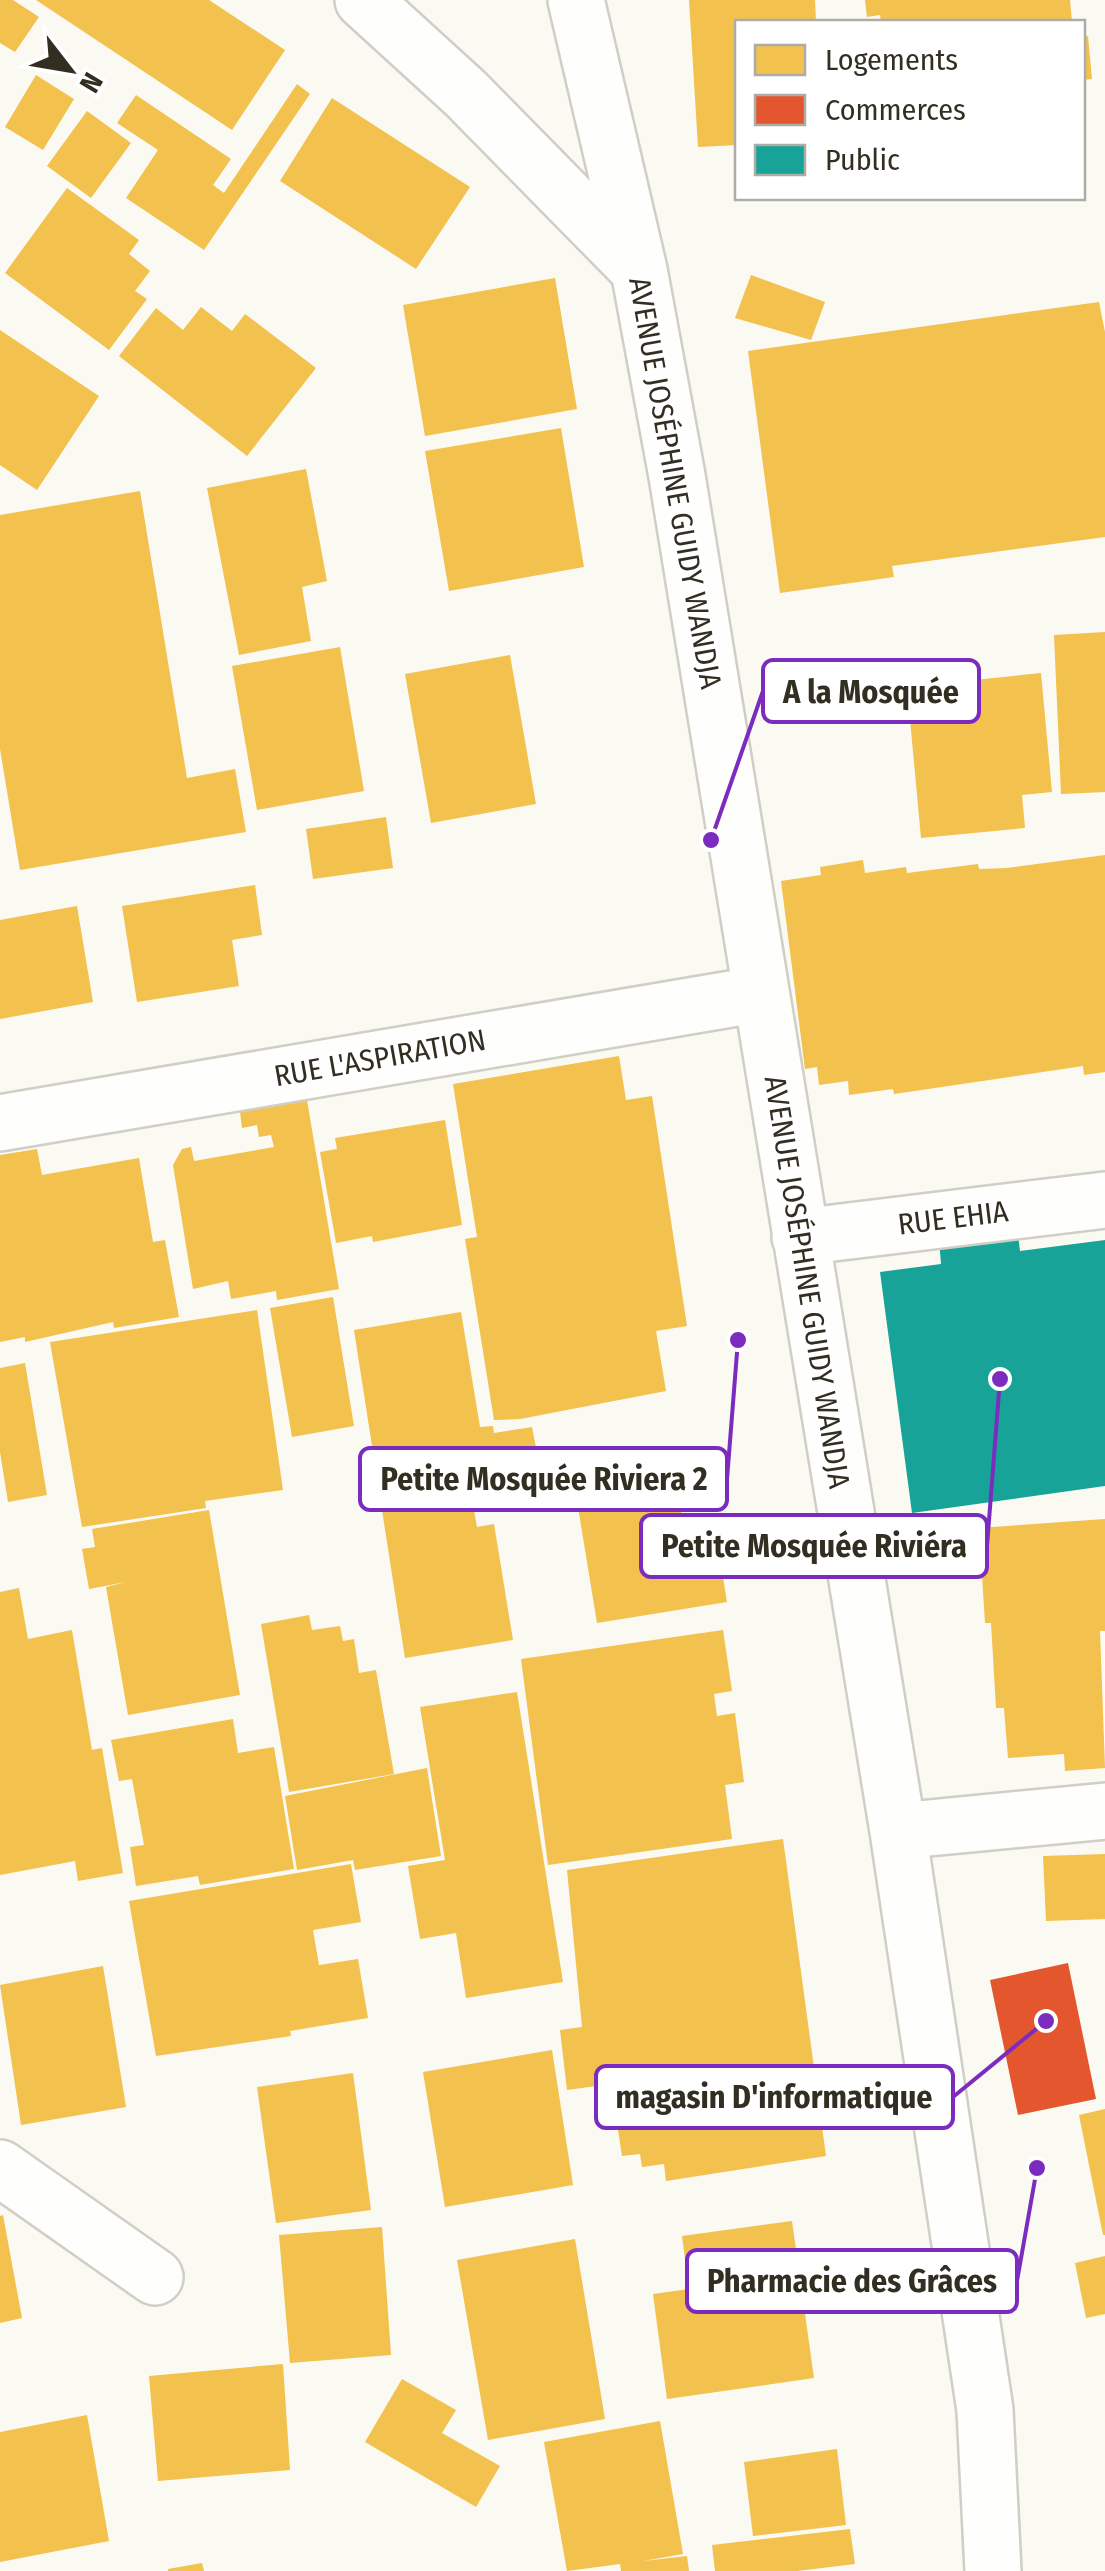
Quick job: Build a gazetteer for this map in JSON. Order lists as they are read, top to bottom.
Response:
{
  "streets": {
    "street": ["AVENUE JOSÉPHINE GUIDY WANDJA", "RUE L'ASPIRATION", "RUE EHIA"]
  },
  "crossings": [
    ["AVENUE JOSÉPHINE GUIDY WANDJA", "RUE L'ASPIRATION"],
    ["AVENUE JOSÉPHINE GUIDY WANDJA", "RUE EHIA"]
  ],
  "places": [
    "A la Mosquée",
    "Petite Mosquée Riviera 2",
    "Petite Mosquée Riviéra",
    "magasin D'informatique",
    "Pharmacie des Grâces"
  ],
  "legend": ["Logements", "Commerces", "Public"],
  "north": "bottom right"
}
